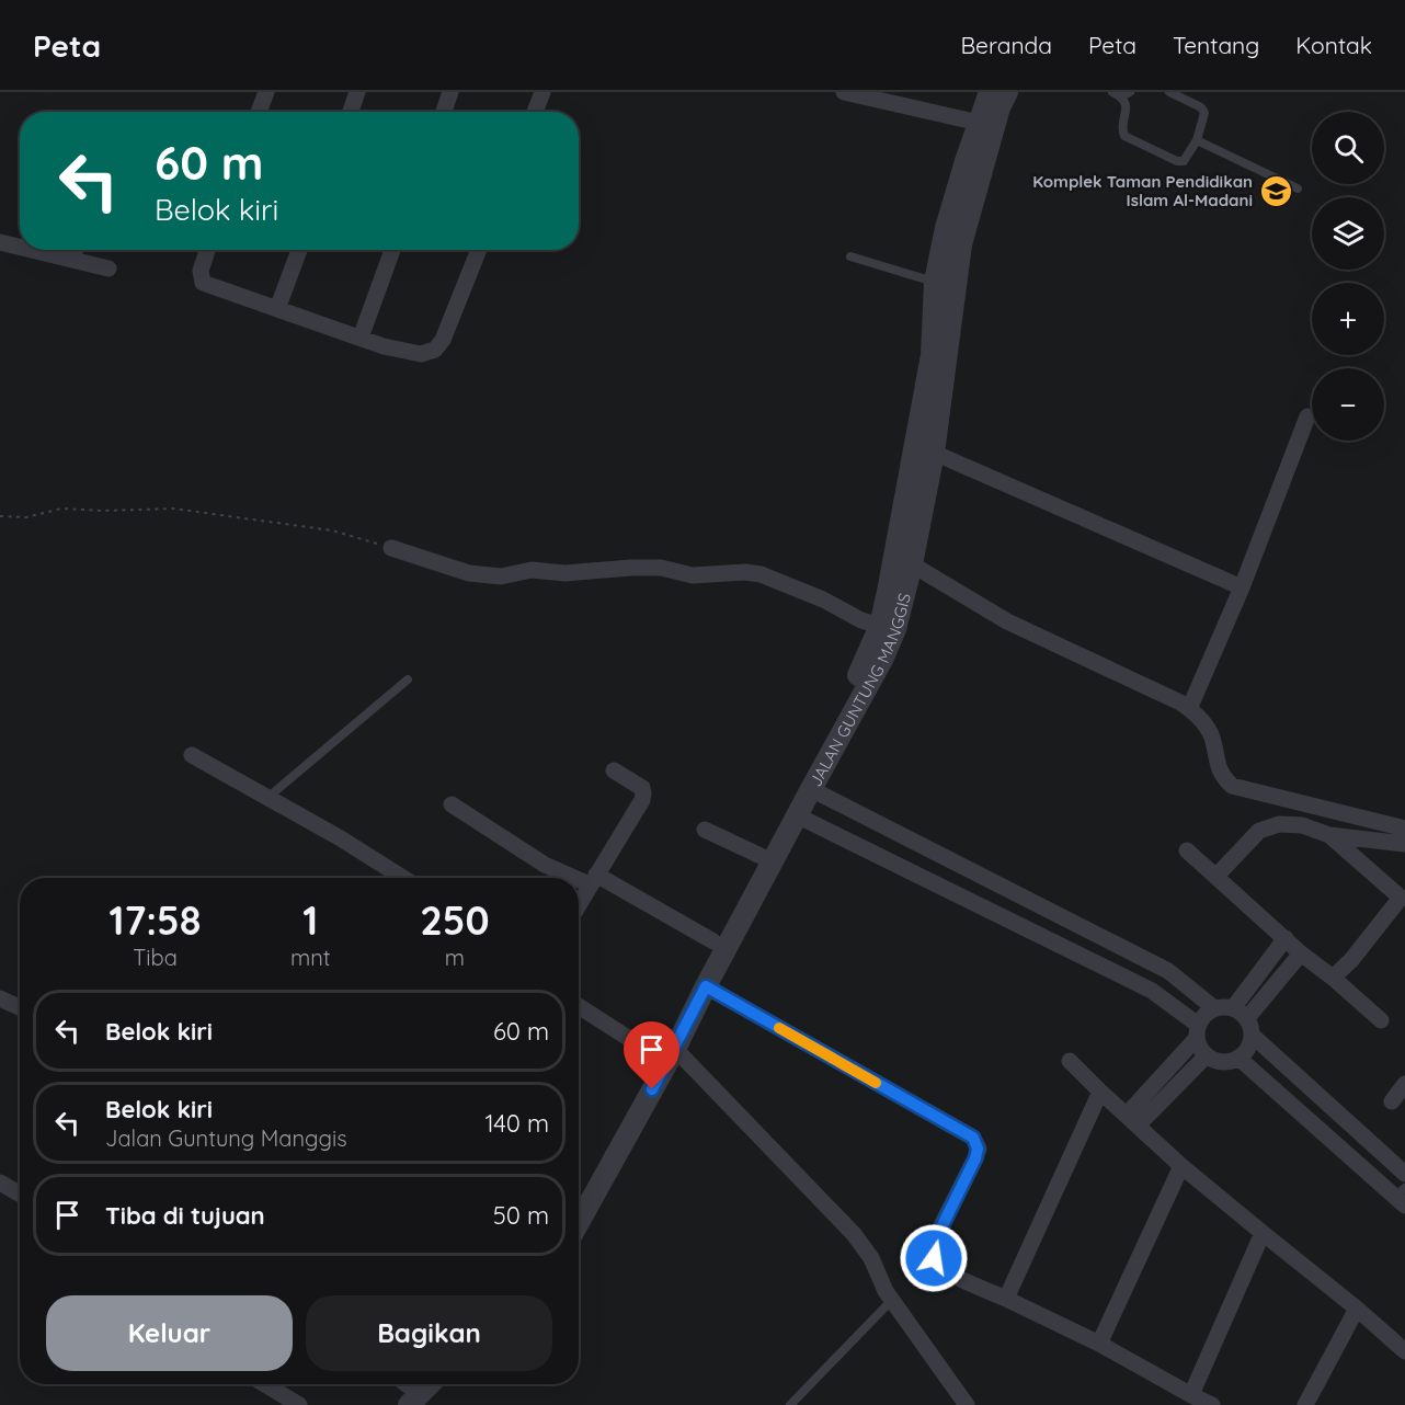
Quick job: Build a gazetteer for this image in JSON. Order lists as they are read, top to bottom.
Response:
{
  "streets": {
    "street": ["JALAN GUNTUNG MANGGIS"]
  },
  "places": {
    "school or university": ["Komplek Taman Pendidikan Islam Al-Madani"]
  },
  "page": {
    "header": "Peta",
    "nav": [
      "Beranda",
      "Peta",
      "Tentang",
      "Kontak"
    ],
    "map_buttons": ["+", "−"],
    "turn": ["60 m", "Belok kiri"],
    "eta": [
      "17:58",
      "Tiba",
      "1",
      "mnt",
      "250",
      "m"
    ],
    "list": [
      {
        "name": "Belok kiri",
        "value": "60 m"
      },
      {
        "name": "Belok kiri",
        "note": "Jalan Guntung Manggis",
        "value": "140 m"
      },
      {
        "name": "Tiba di tujuan",
        "value": "50 m"
      }
    ],
    "buttons": ["Keluar", "Bagikan"]
  }
}
